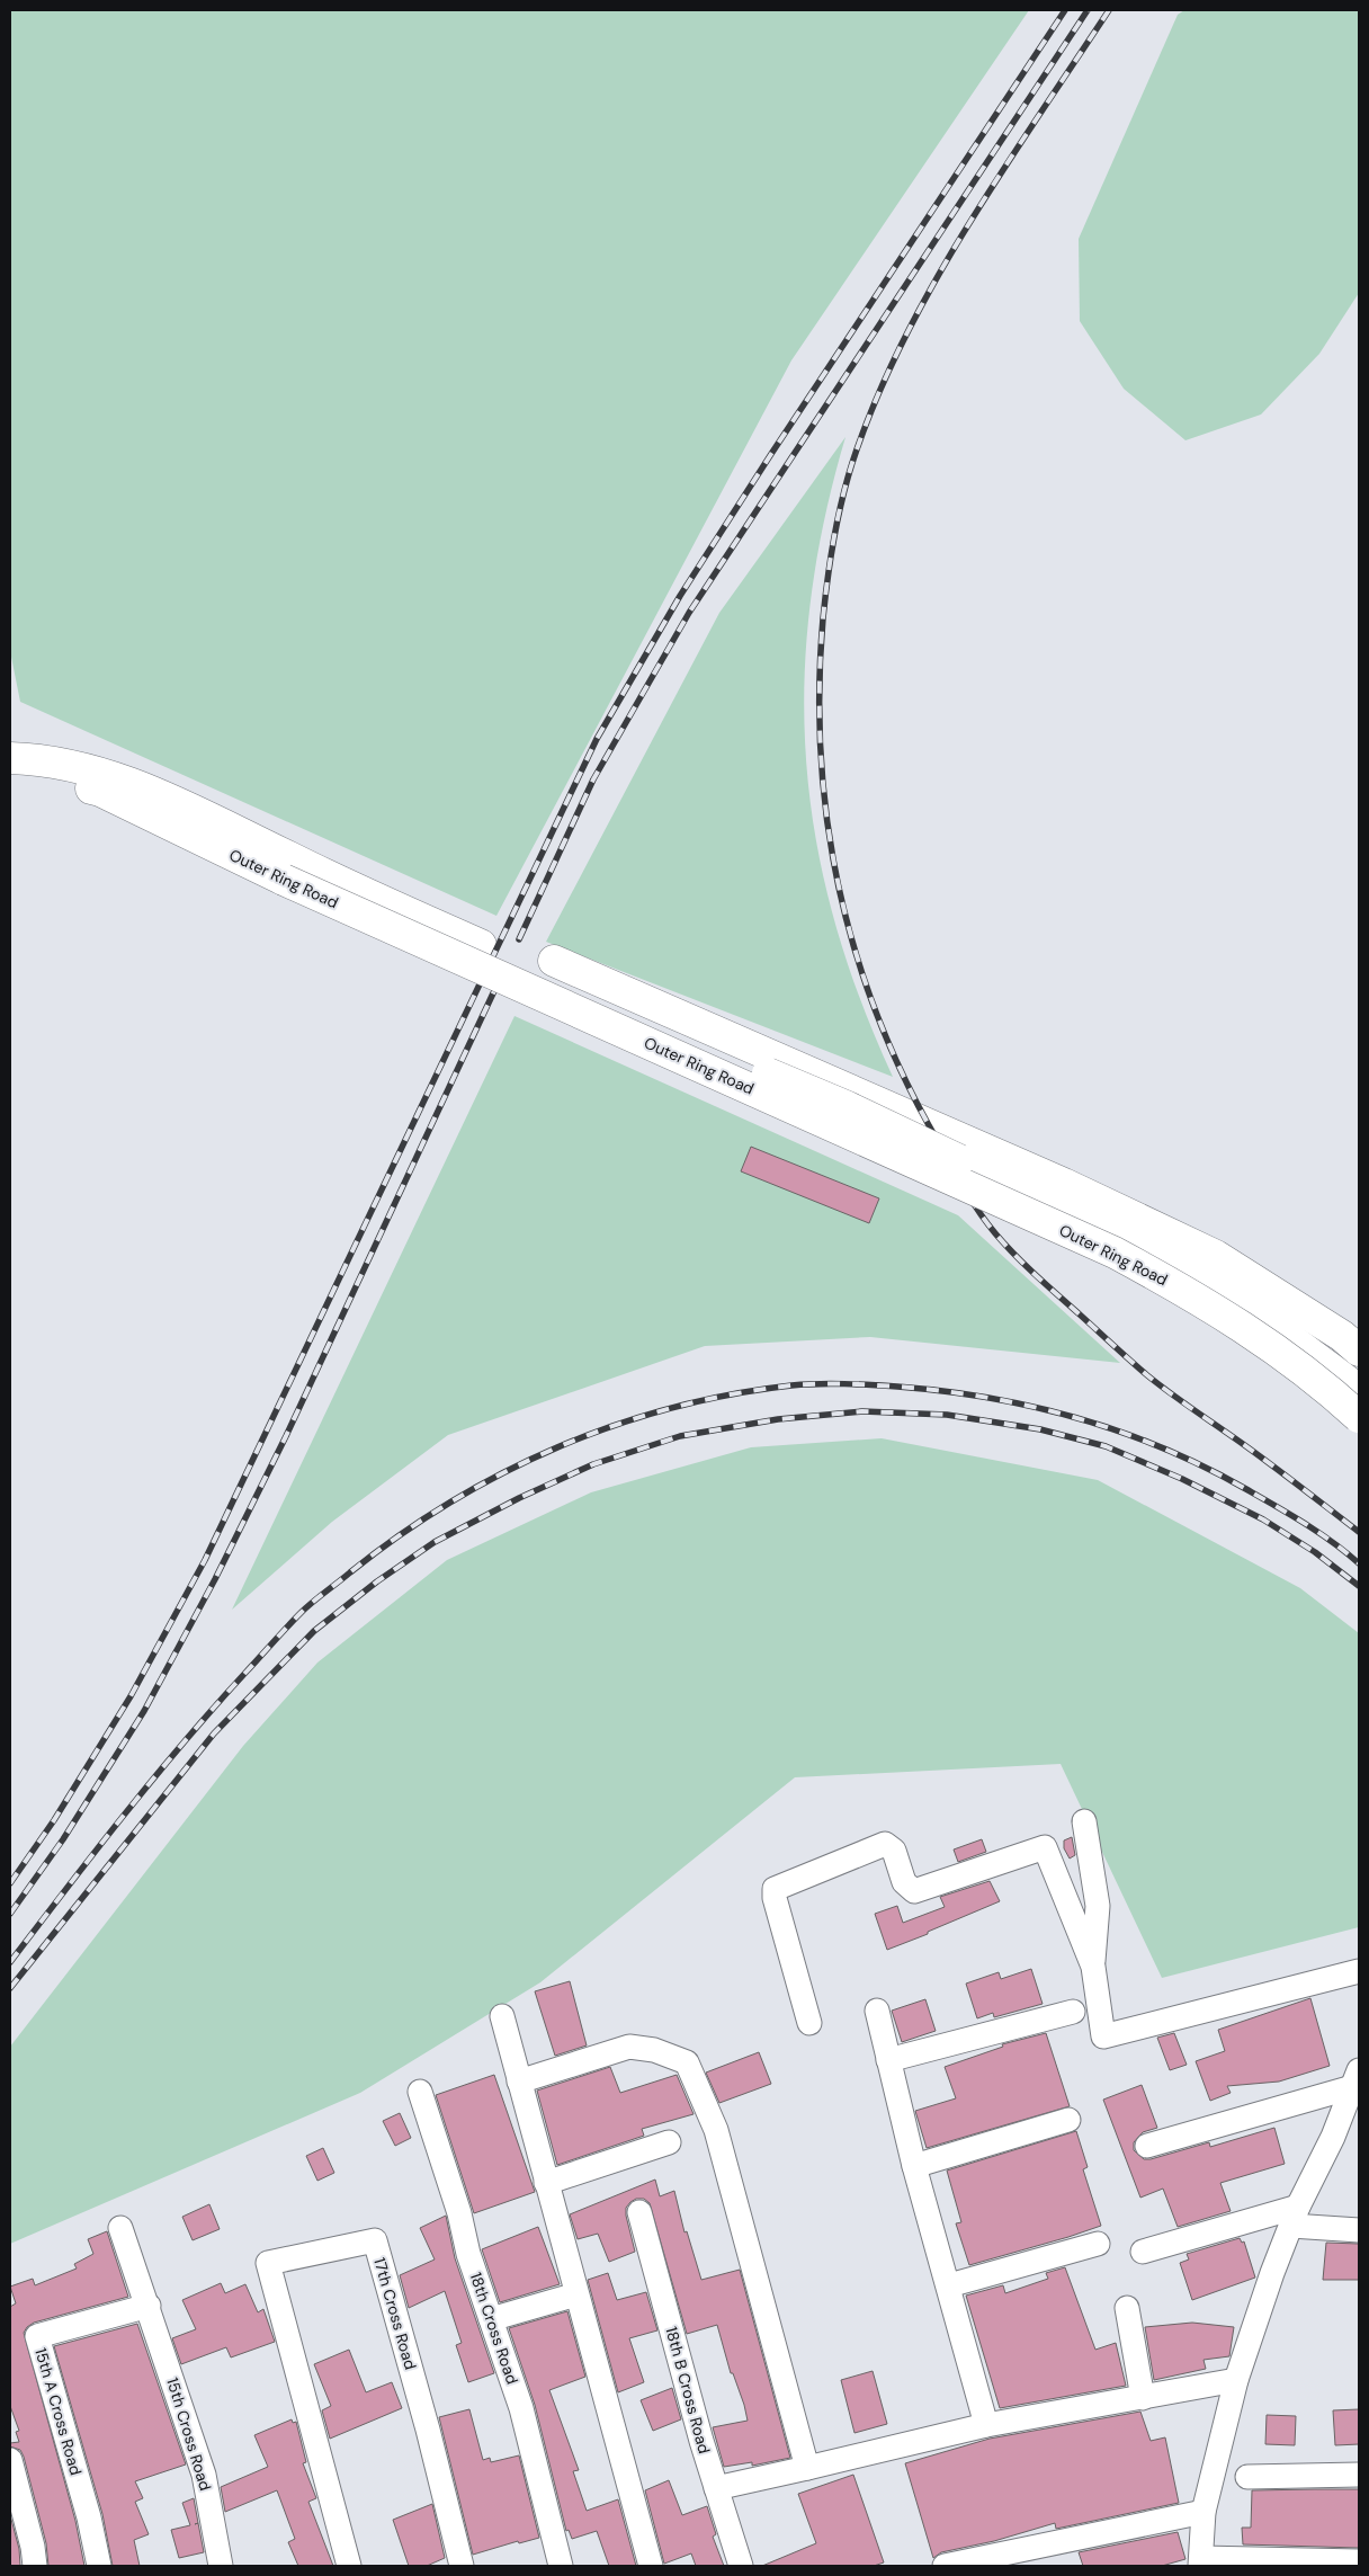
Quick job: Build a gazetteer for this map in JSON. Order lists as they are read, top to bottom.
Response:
{
  "streets": {
    "main road": ["Outer Ring Road"],
    "street": [
      "17th Cross Road",
      "18th Cross Road",
      "18th B Cross Road",
      "15th A Cross Road",
      "15th Cross Road"
    ]
  },
  "crossings": [
    ["15th A Cross Road", "15th Cross Road"]
  ]
}
